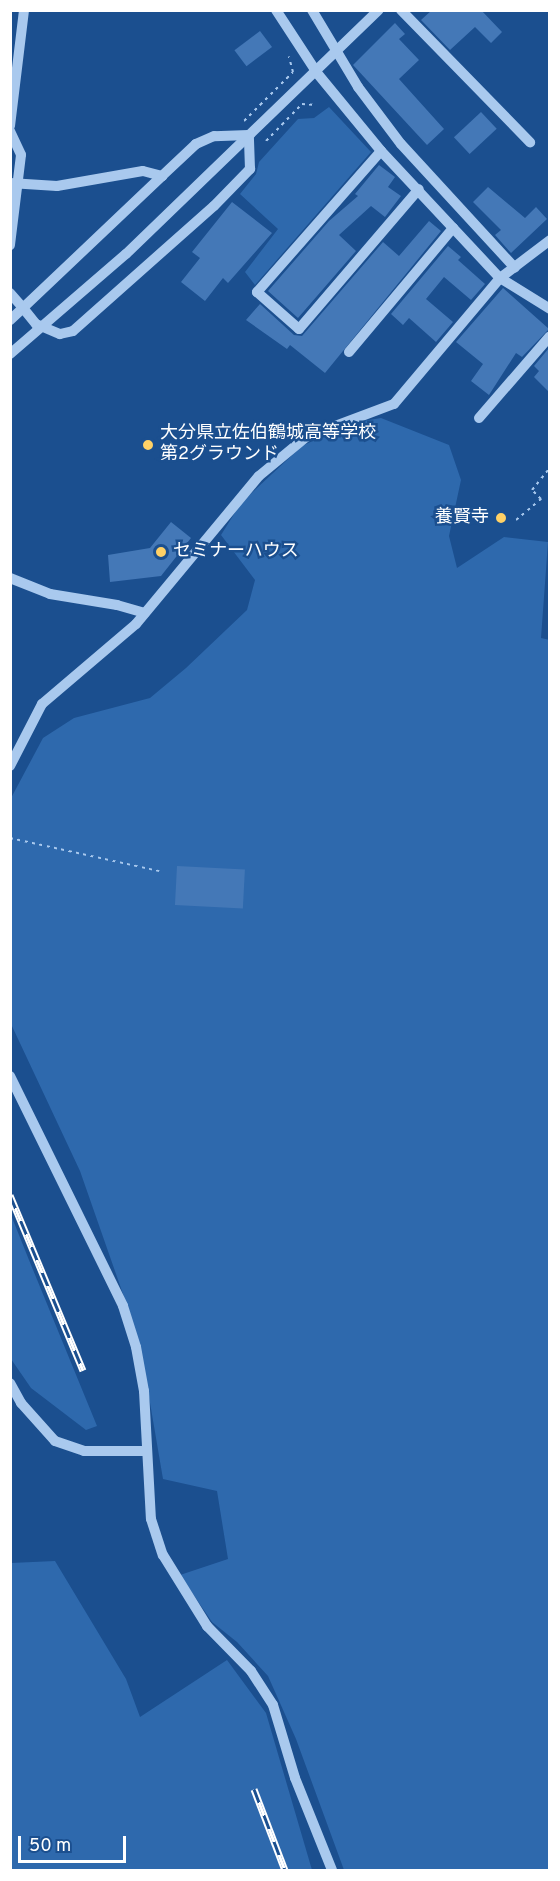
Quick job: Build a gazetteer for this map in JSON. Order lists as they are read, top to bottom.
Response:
{
  "places": ["大分県立佐伯鶴城高等学校 第2グラウンド", "養賢寺", "セミナーハウス"],
  "scale_bar": "50 m"
}
